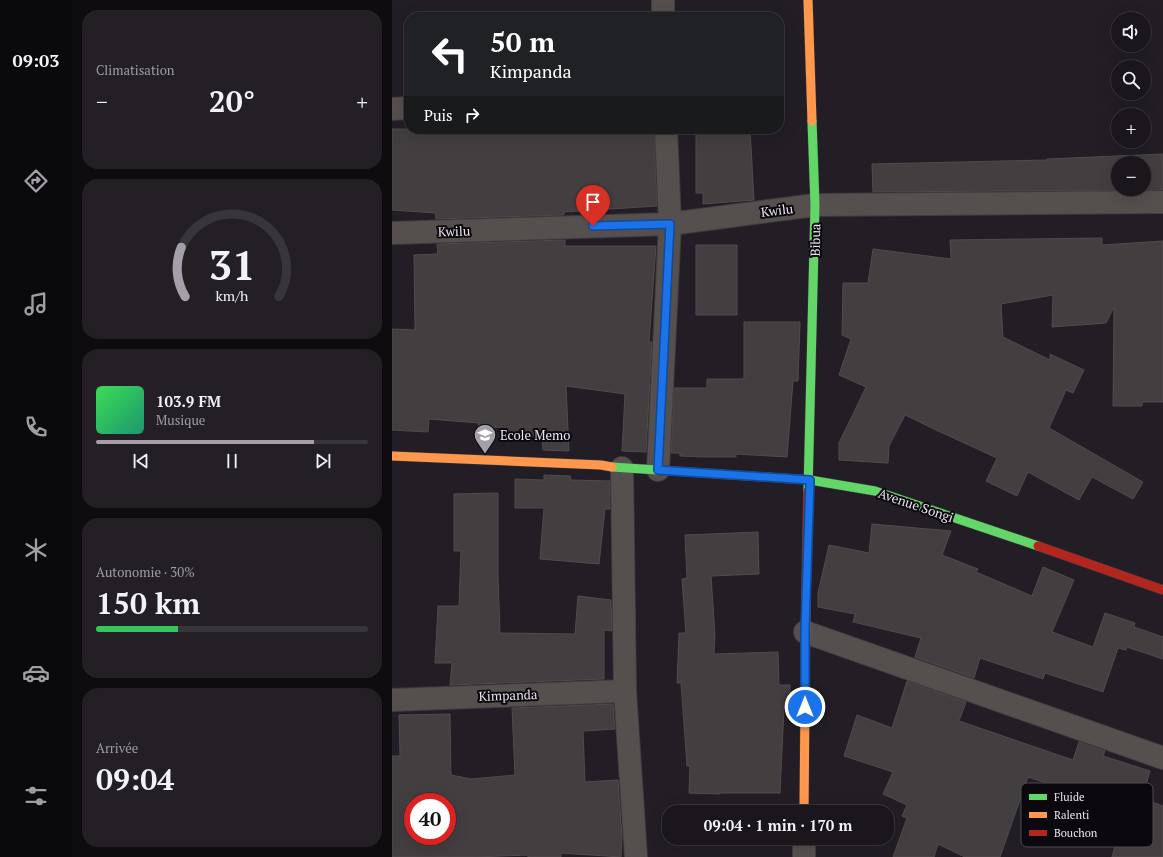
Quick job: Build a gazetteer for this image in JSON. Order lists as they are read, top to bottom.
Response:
{
  "streets": {
    "street": [
      "Kwilu",
      "Bibua",
      "Avenue Songi",
      "Kimpanda"
    ]
  },
  "crossings": [
    ["Kwilu", "Bibua"],
    ["Bibua", "Avenue Songi"]
  ],
  "places": {
    "school or university": ["Ecole Memo"]
  },
  "legend": ["Fluide", "Ralenti", "Bouchon"],
  "page": {
    "tabs": "09:03",
    "tile": [
      "Climatisation",
      ["Autonomie · 30%", "150 km"],
      ["Arrivée", "09:04"]
    ],
    "map_buttons": ["+", "−"],
    "turn": ["50 m", "Kimpanda"],
    "heat": ["−", "20°", "+"],
    "then": "Puis",
    "song": ["103.9 FM", "Musique"],
    "limit": "40",
    "trip": "09:04 · 1 min · 170 m",
    "gauge": ["31", "km/h"]
  }
}
